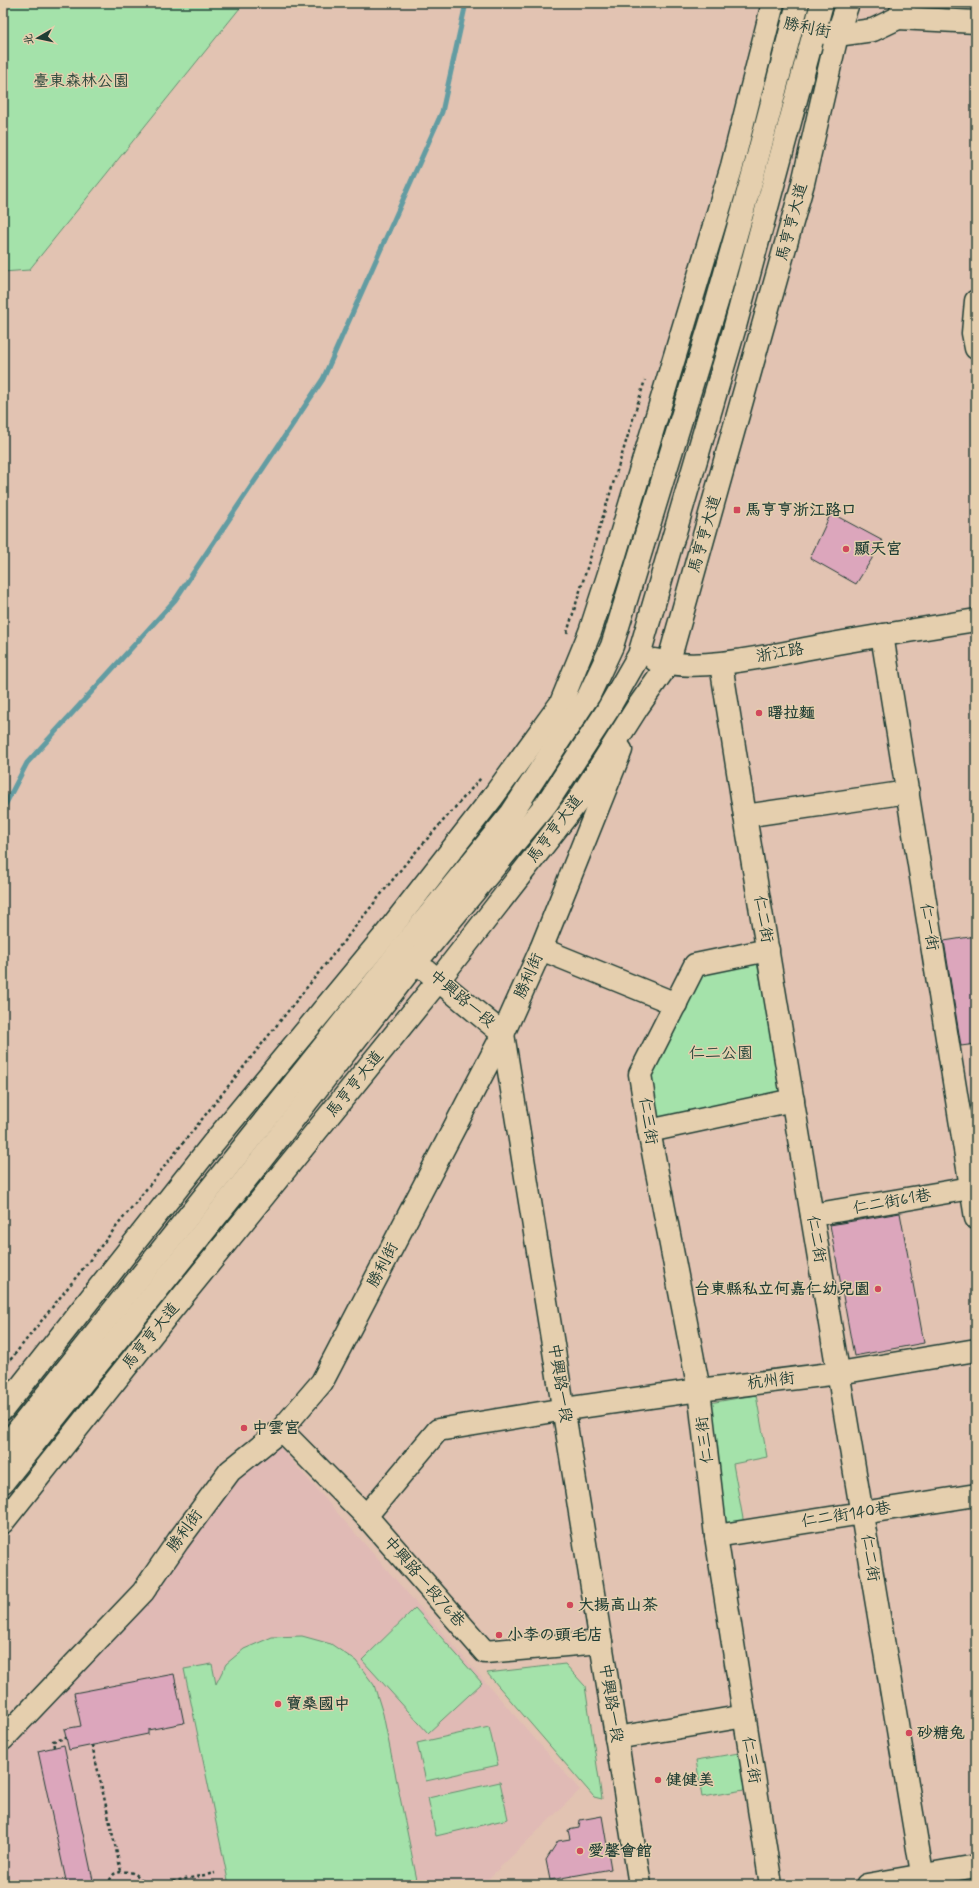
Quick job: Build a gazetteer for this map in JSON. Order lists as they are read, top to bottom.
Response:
{
  "streets": {
    "street": [
      "勝利街",
      "馬亨亨大道",
      "浙江路",
      "仁二街",
      "仁一街",
      "中興路一段",
      "仁三街",
      "仁二街61巷",
      "杭州街",
      "仁二街140巷",
      "中興路一段76巷"
    ]
  },
  "crossings": [
    ["勝利街", "馬亨亨大道"],
    ["勝利街", "中興路一段"],
    ["勝利街", "中興路一段76巷"],
    ["馬亨亨大道", "浙江路"],
    ["馬亨亨大道", "中興路一段"],
    ["浙江路", "仁二街"],
    ["浙江路", "仁一街"],
    ["仁二街", "仁三街"],
    ["仁二街", "仁二街61巷"],
    ["仁二街", "杭州街"],
    ["仁二街", "仁二街140巷"],
    ["仁一街", "仁二街61巷"],
    ["中興路一段", "杭州街"],
    ["中興路一段", "中興路一段76巷"],
    ["仁三街", "杭州街"],
    ["仁三街", "仁二街140巷"],
    ["杭州街", "中興路一段76巷"]
  ],
  "parks": ["臺東森林公園", "仁二公園"],
  "places": {
    "transit": ["馬亨亨浙江路口"],
    "other": [
      "顯天宮",
      "曙拉麵",
      "台東縣私立何嘉仁幼兒園",
      "中雲宮",
      "大揚高山茶",
      "小李の頭毛店",
      "寶桑國中",
      "砂糖兔",
      "健健美",
      "愛馨會館"
    ]
  },
  "north": "left"
}
